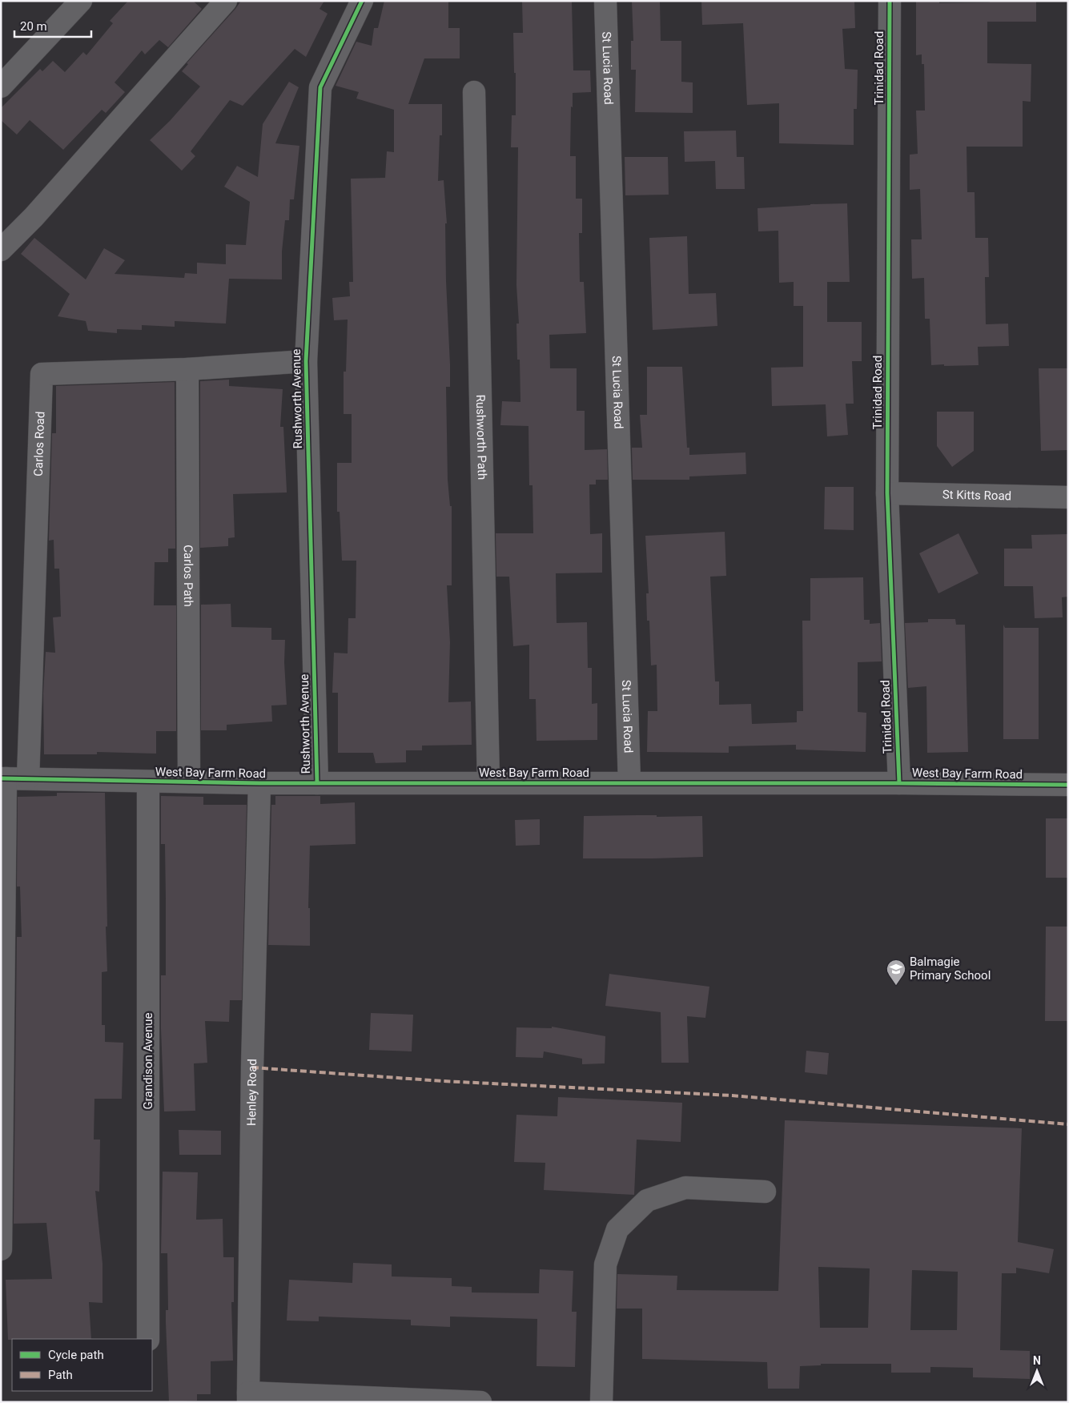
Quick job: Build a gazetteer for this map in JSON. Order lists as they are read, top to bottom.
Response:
{
  "streets": {
    "street": [
      "St Lucia Road",
      "Trinidad Road",
      "Rushworth Avenue",
      "Rushworth Path",
      "Carlos Road",
      "St Kitts Road",
      "Carlos Path",
      "West Bay Farm Road",
      "Grandison Avenue",
      "Henley Road"
    ]
  },
  "crossings": [
    ["St Lucia Road", "West Bay Farm Road"],
    ["Trinidad Road", "St Kitts Road"],
    ["Trinidad Road", "West Bay Farm Road"],
    ["Rushworth Avenue", "Carlos Road"],
    ["Rushworth Avenue", "West Bay Farm Road"],
    ["Rushworth Path", "West Bay Farm Road"],
    ["Carlos Road", "Carlos Path"],
    ["Carlos Road", "West Bay Farm Road"],
    ["Carlos Path", "West Bay Farm Road"],
    ["West Bay Farm Road", "Grandison Avenue"],
    ["West Bay Farm Road", "Henley Road"]
  ],
  "places": {
    "school or university": ["Balmagie Primary School"]
  },
  "legend": ["Cycle path", "Path"],
  "scale_bar": "20 m",
  "north": "top"
}
